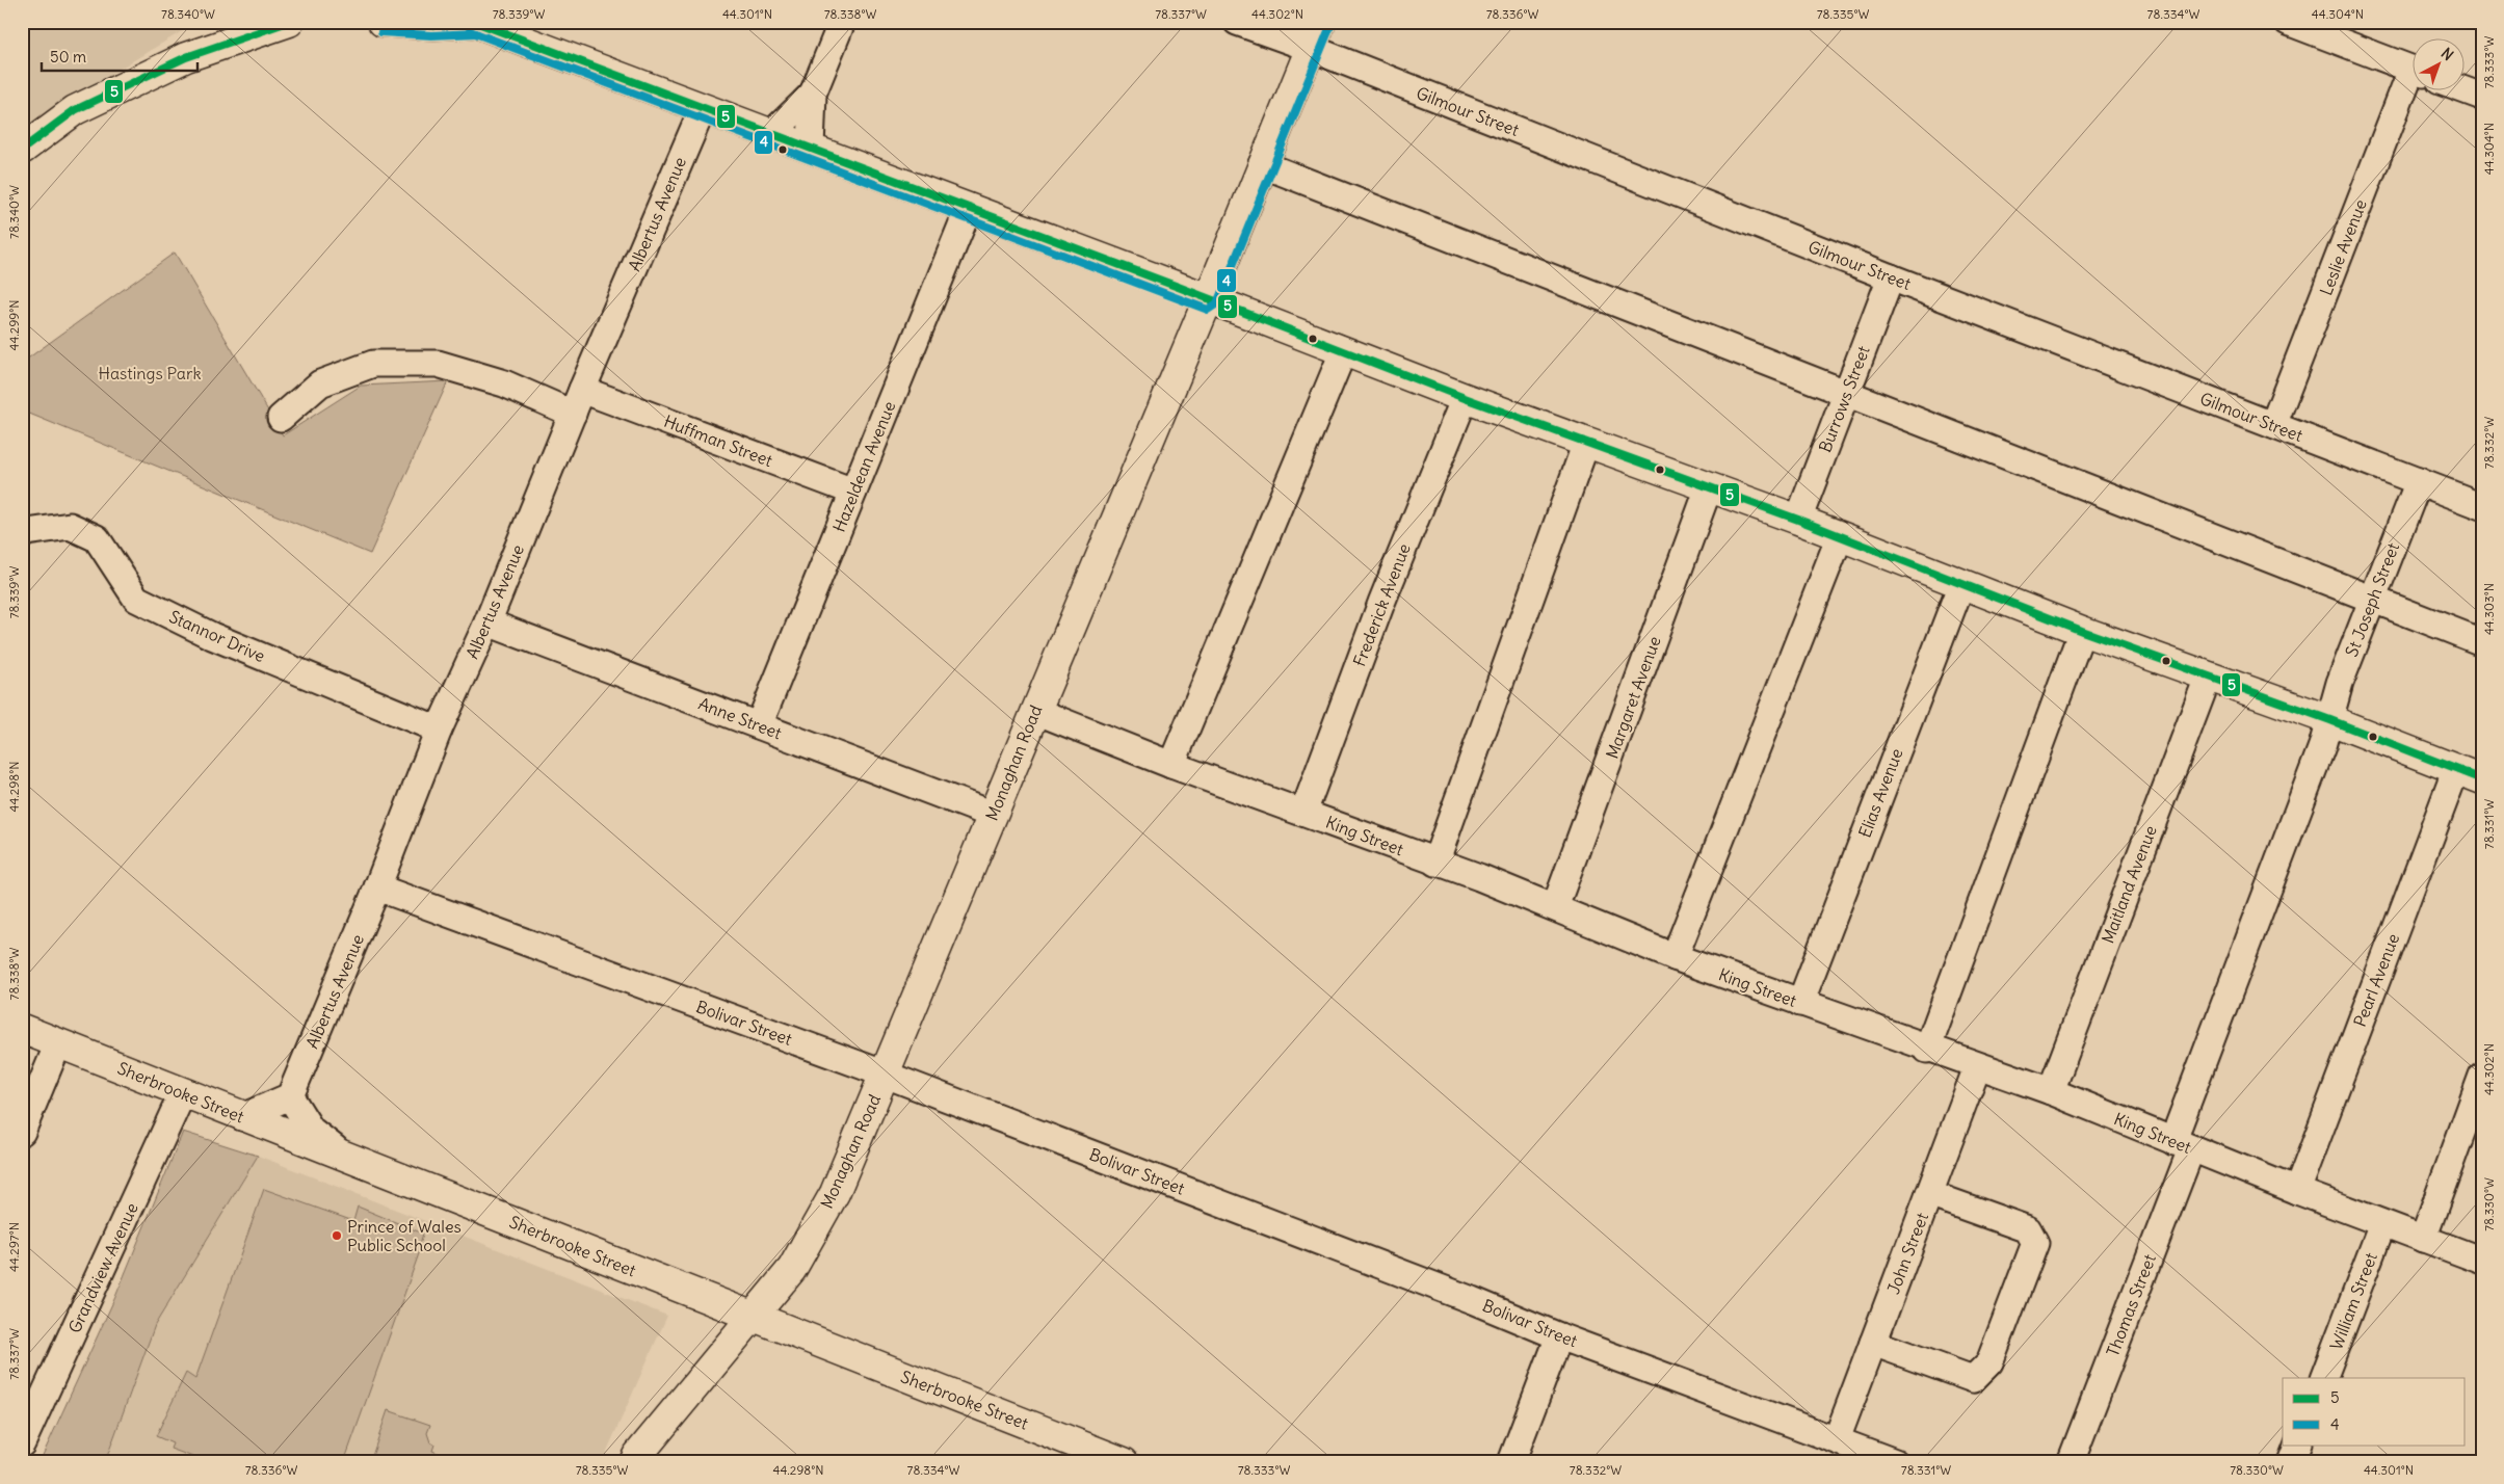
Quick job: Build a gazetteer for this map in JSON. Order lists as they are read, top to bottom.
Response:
{
  "streets": {
    "main road": ["Monaghan Road", "Sherbrooke Street"],
    "street": [
      "Gilmour Street",
      "Albertus Avenue",
      "Leslie Avenue",
      "Burrows Street",
      "Huffman Street",
      "Hazeldean Avenue",
      "St Joseph Street",
      "Frederick Avenue",
      "Stannor Drive",
      "Margaret Avenue",
      "Anne Street",
      "Elias Avenue",
      "King Street",
      "Maitland Avenue",
      "Pearl Avenue",
      "Bolivar Street",
      "John Street",
      "Grandview Avenue",
      "William Street",
      "Thomas Street"
    ]
  },
  "crossings": [
    ["Gilmour Street", "Leslie Avenue"],
    ["Gilmour Street", "Burrows Street"],
    ["Gilmour Street", "St Joseph Street"],
    ["Gilmour Street", "Monaghan Road"],
    ["Albertus Avenue", "Huffman Street"],
    ["Albertus Avenue", "Stannor Drive"],
    ["Albertus Avenue", "Anne Street"],
    ["Albertus Avenue", "Bolivar Street"],
    ["Huffman Street", "Hazeldean Avenue"],
    ["Hazeldean Avenue", "Anne Street"],
    ["St Joseph Street", "King Street"],
    ["St Joseph Street", "Thomas Street"],
    ["Frederick Avenue", "King Street"],
    ["Margaret Avenue", "King Street"],
    ["Anne Street", "Monaghan Road"],
    ["Monaghan Road", "King Street"],
    ["Monaghan Road", "Bolivar Street"],
    ["Monaghan Road", "Sherbrooke Street"],
    ["Elias Avenue", "King Street"],
    ["King Street", "Maitland Avenue"],
    ["King Street", "Pearl Avenue"],
    ["King Street", "John Street"],
    ["King Street", "William Street"],
    ["King Street", "Thomas Street"],
    ["Bolivar Street", "John Street"],
    ["Sherbrooke Street", "Grandview Avenue"]
  ],
  "parks": ["Hastings Park"],
  "places": ["Prince of Wales Public School"],
  "lines": ["transit line 5", "transit line 4"],
  "legend": ["5", "4"],
  "scale_bar": "50 m",
  "north": "top right",
  "coordinates": [
    "78.340°W",
    "78.339°W",
    "44.301°N",
    "78.338°W",
    "78.337°W",
    "44.302°N",
    "78.336°W",
    "78.335°W",
    "78.334°W",
    "44.304°N",
    "78.333°W",
    "44.299°N",
    "78.332°W",
    "44.303°N",
    "44.298°N",
    "78.331°W",
    "78.330°W",
    "44.297°N"
  ]
}
